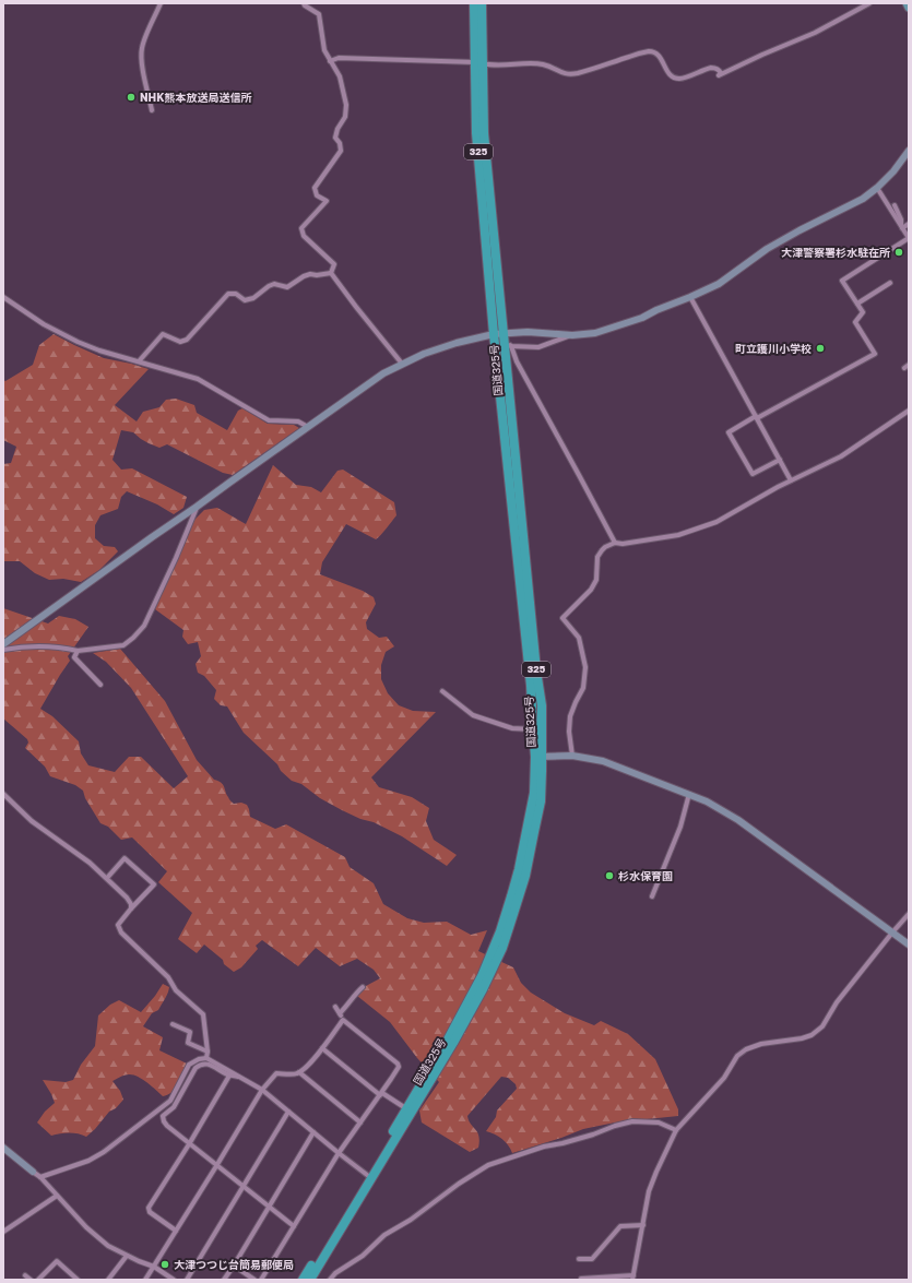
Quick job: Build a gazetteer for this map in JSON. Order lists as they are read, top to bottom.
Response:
{
  "streets": {
    "highway": ["325", "国道325号"]
  },
  "places": [
    "NHK熊本放送局送信所",
    "大津警察署杉水駐在所",
    "町立護川小学校",
    "杉水保育園",
    "大津つつじ台簡易郵便局"
  ]
}
